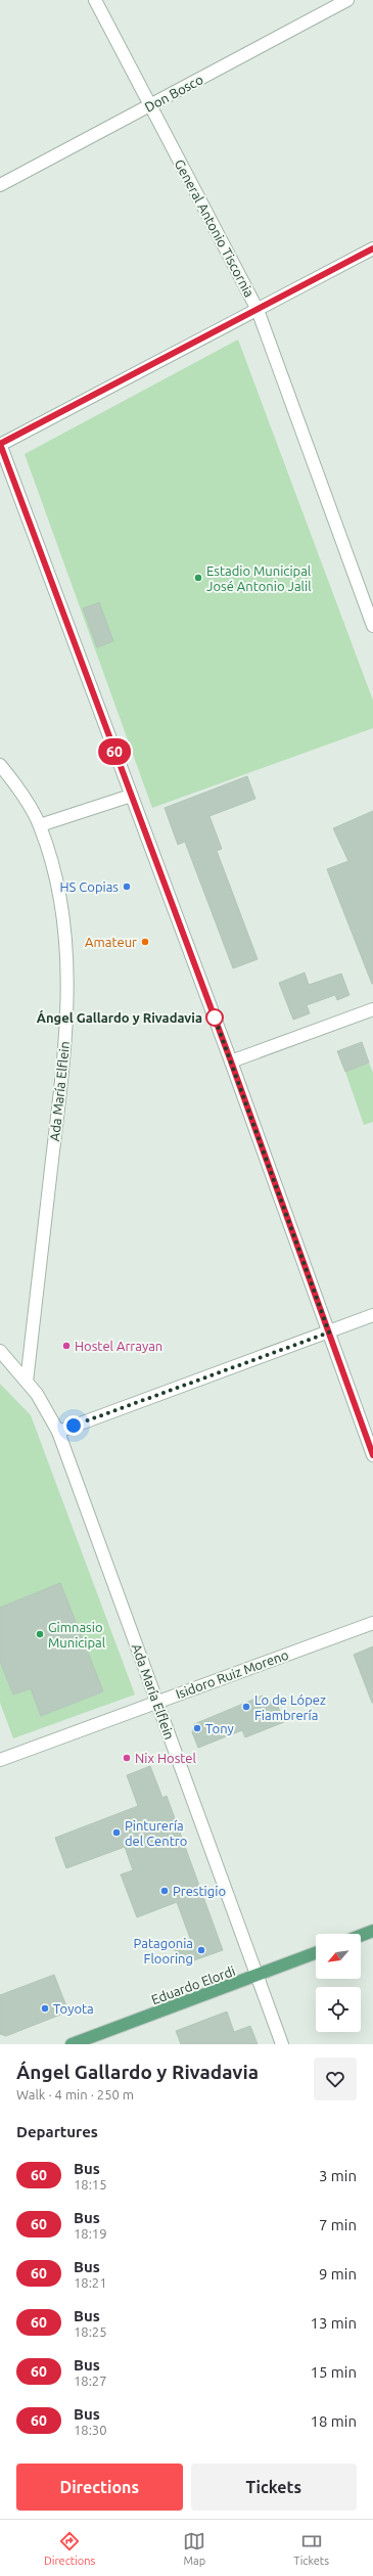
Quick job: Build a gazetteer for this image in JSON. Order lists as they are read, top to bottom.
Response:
{
  "streets": {
    "main road": ["Eduardo Elordi"],
    "street": [
      "Don Bosco",
      "General Antonio Tiscornia",
      "Ada María Elflein",
      "Isidoro Ruiz Moreno"
    ]
  },
  "crossings": [
    ["Don Bosco", "General Antonio Tiscornia"],
    ["Ada María Elflein", "Isidoro Ruiz Moreno"],
    ["Ada María Elflein", "Eduardo Elordi"]
  ],
  "places": [
    "Estadio Municipal José Antonio Jalil",
    "HS Copias",
    "Amateur",
    "Ángel Gallardo y Rivadavia",
    "Hostel Arrayan",
    "Gimnasio Municipal",
    "Lo de López Fiambrería",
    "Tony",
    "Nix Hostel",
    "Pinturería del Centro",
    "Prestigio",
    "Patagonia Flooring",
    "Toyota"
  ],
  "lines": ["bus line 60"],
  "north": "bottom left",
  "page": {
    "on_map": "60",
    "heading": [
      ["Ángel Gallardo y Rivadavia", "Walk · 4 min · 250 m"],
      "Departures"
    ],
    "list": [
      {
        "mark": "60",
        "name": "Bus",
        "note": "18:15",
        "value": "3 min"
      },
      {
        "mark": "60",
        "name": "Bus",
        "note": "18:19",
        "value": "7 min"
      },
      {
        "mark": "60",
        "name": "Bus",
        "note": "18:21",
        "value": "9 min"
      },
      {
        "mark": "60",
        "name": "Bus",
        "note": "18:25",
        "value": "13 min"
      },
      {
        "mark": "60",
        "name": "Bus",
        "note": "18:27",
        "value": "15 min"
      },
      {
        "mark": "60",
        "name": "Bus",
        "note": "18:30",
        "value": "18 min"
      }
    ],
    "buttons": ["Directions", "Tickets"],
    "tabs": ["Directions", "Map", "Tickets"]
  }
}
